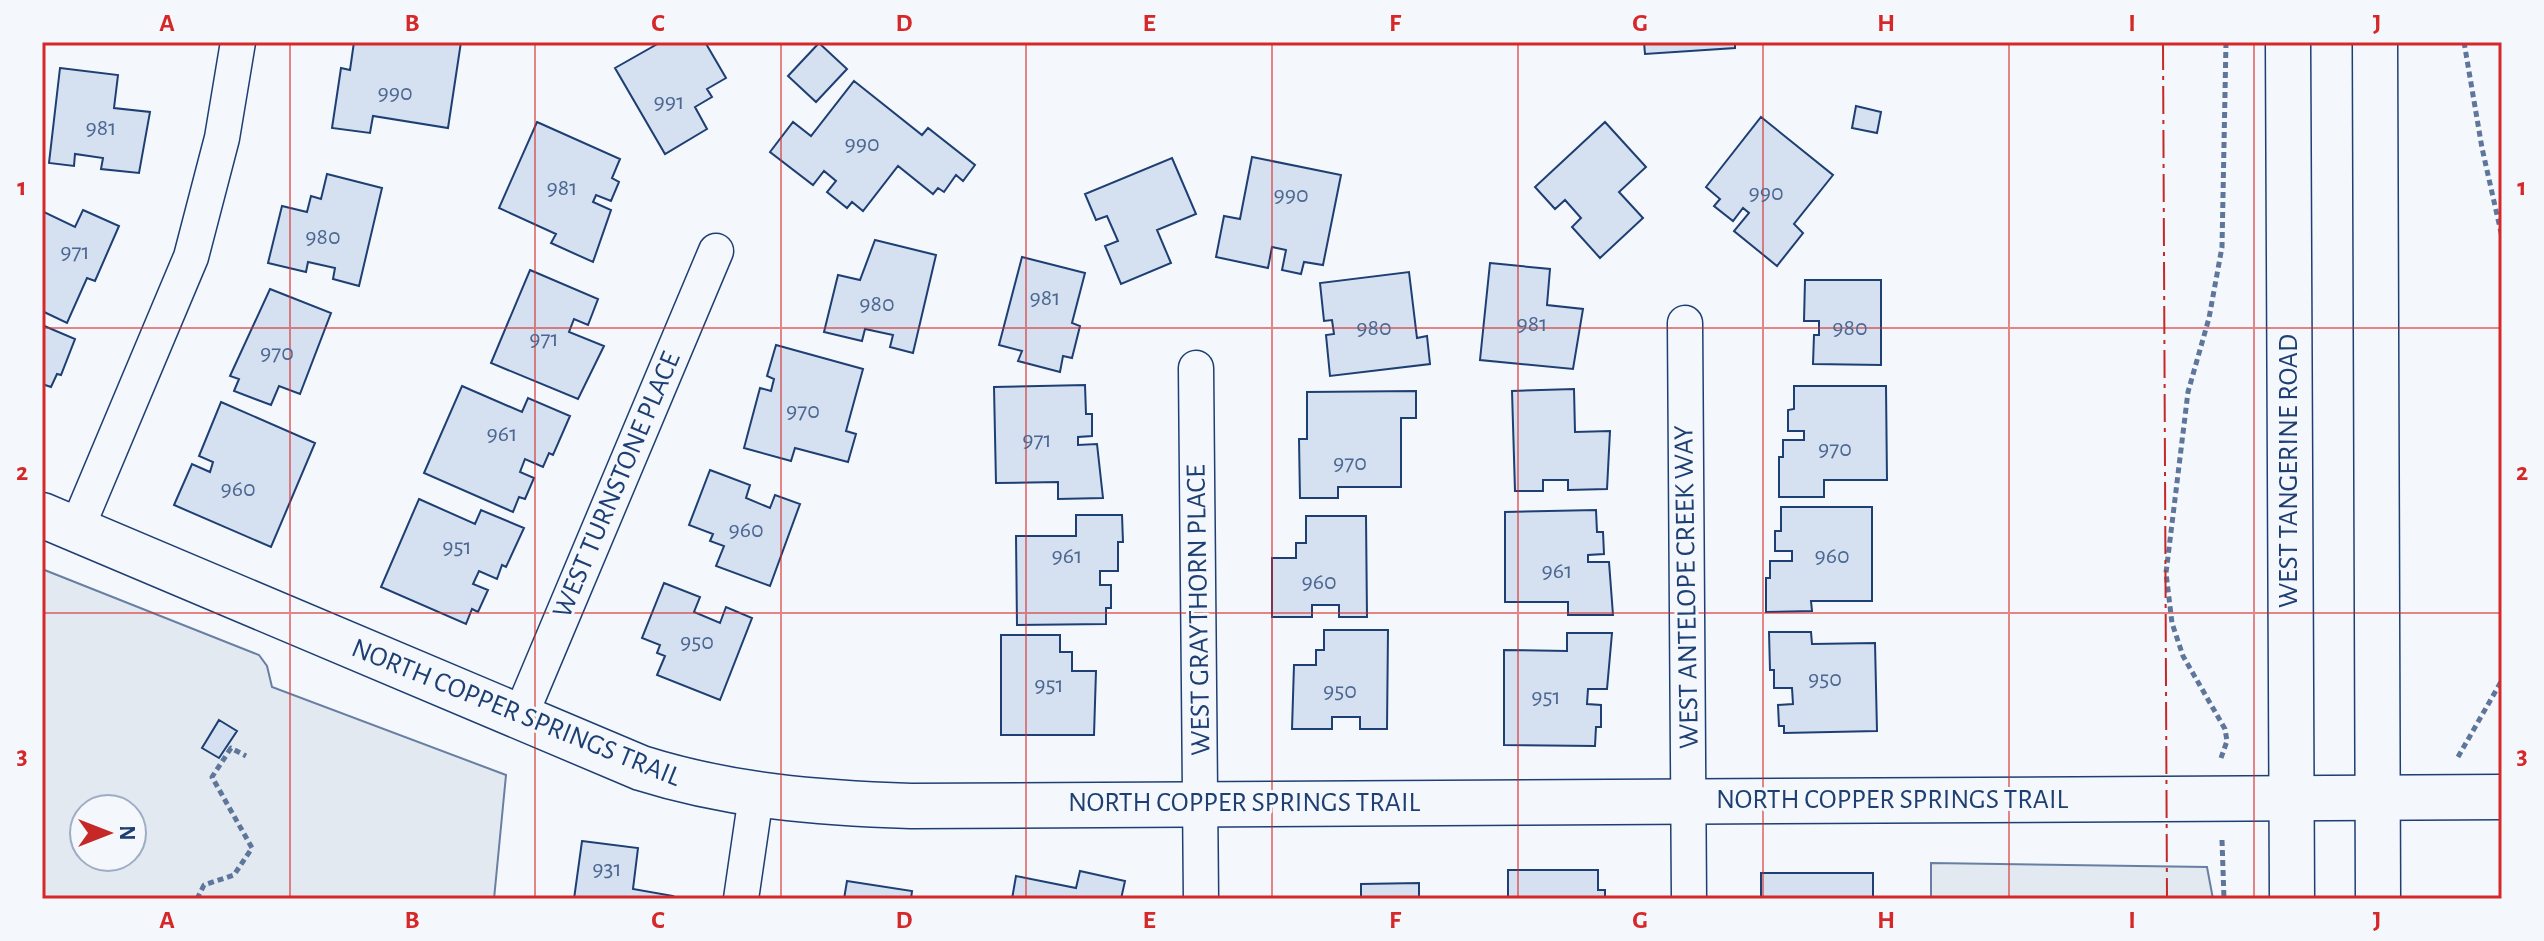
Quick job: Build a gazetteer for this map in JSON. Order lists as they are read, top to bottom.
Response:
{
  "streets": {
    "street": [
      "WEST TANGERINE ROAD",
      "WEST TURNSTONE PLACE",
      "WEST ANTELOPE CREEK WAY",
      "WEST GRAYTHORN PLACE",
      "NORTH COPPER SPRINGS TRAIL"
    ]
  },
  "crossings": [
    ["WEST TANGERINE ROAD", "NORTH COPPER SPRINGS TRAIL"],
    ["WEST TURNSTONE PLACE", "NORTH COPPER SPRINGS TRAIL"],
    ["WEST ANTELOPE CREEK WAY", "NORTH COPPER SPRINGS TRAIL"],
    ["WEST GRAYTHORN PLACE", "NORTH COPPER SPRINGS TRAIL"]
  ],
  "house_numbers": [
    "990",
    "991",
    "981",
    "990",
    "981",
    "990",
    "990",
    "980",
    "971",
    "981",
    "980",
    "981",
    "980",
    "980",
    "971",
    "970",
    "970",
    "961",
    "971",
    "970",
    "970",
    "960",
    "960",
    "951",
    "961",
    "960",
    "961",
    "960",
    "950",
    "950",
    "951",
    "950",
    "951",
    "931"
  ],
  "north": "right",
  "grid": {
    "columns": [
      "A",
      "B",
      "C",
      "D",
      "E",
      "F",
      "G",
      "H",
      "I",
      "J"
    ],
    "rows": ["1", "2", "3"]
  }
}
